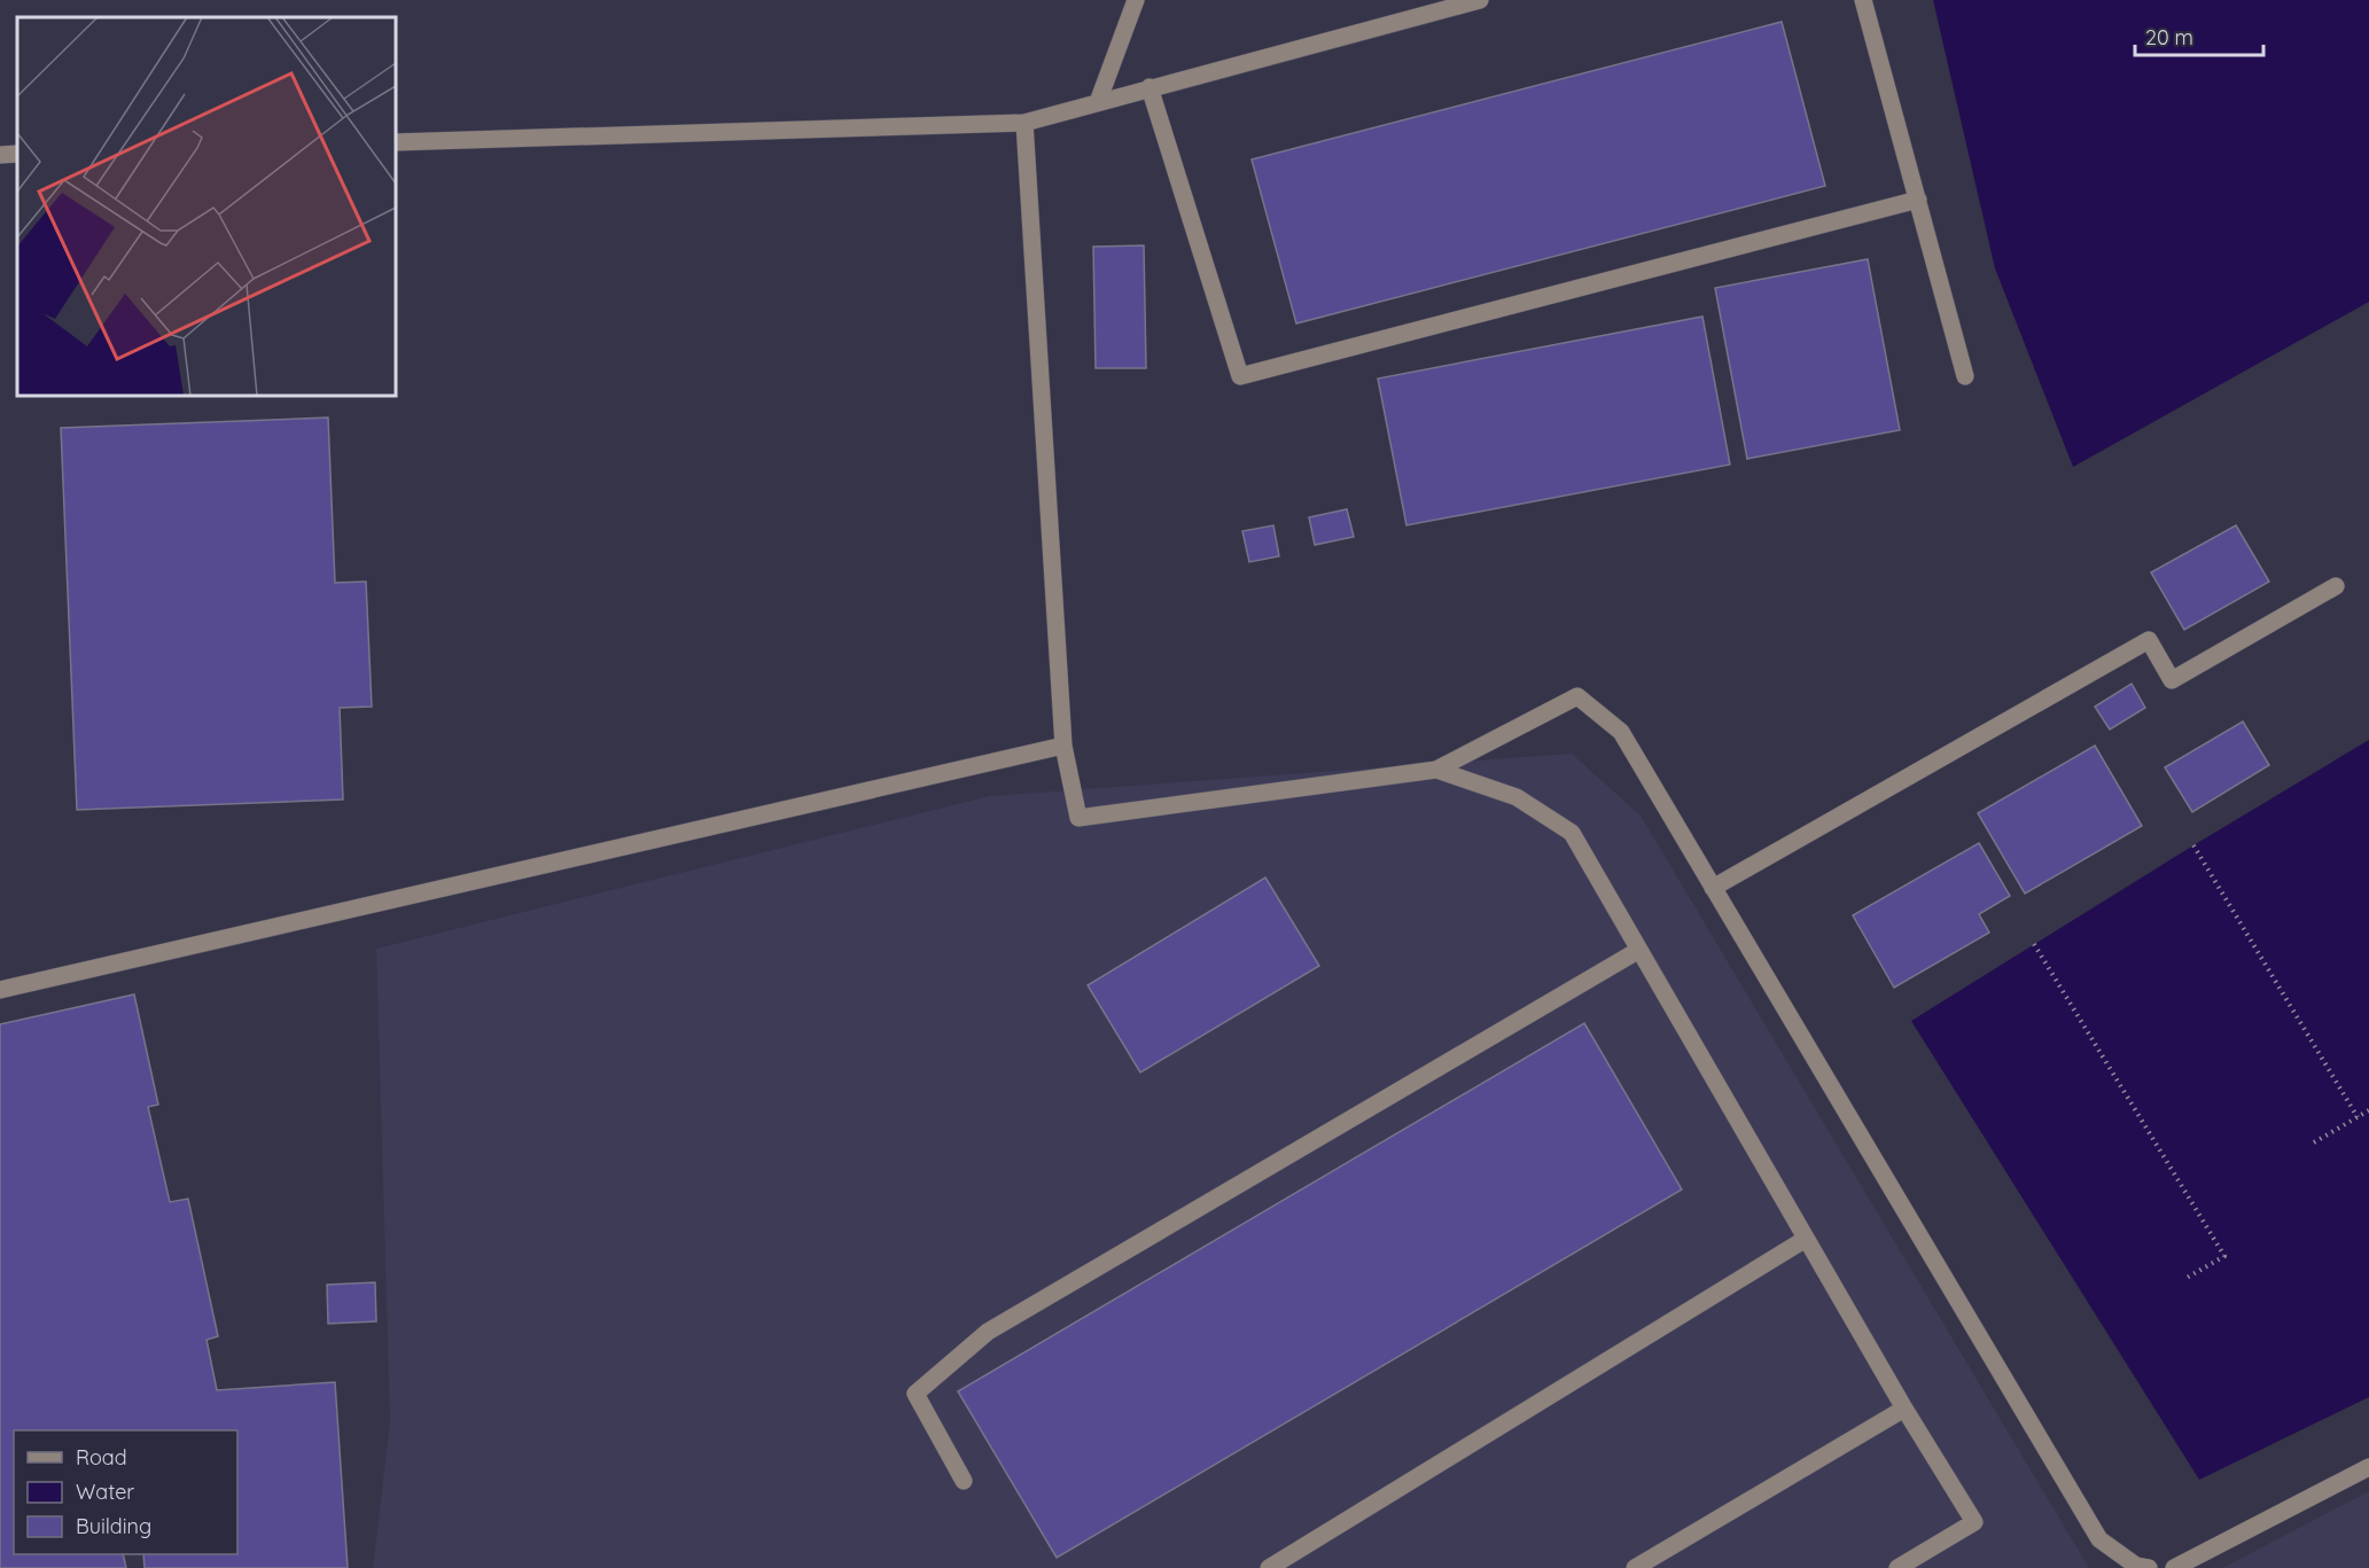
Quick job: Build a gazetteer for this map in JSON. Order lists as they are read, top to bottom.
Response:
{
  "legend": ["Road", "Water", "Building"],
  "scale_bar": "20 m"
}
